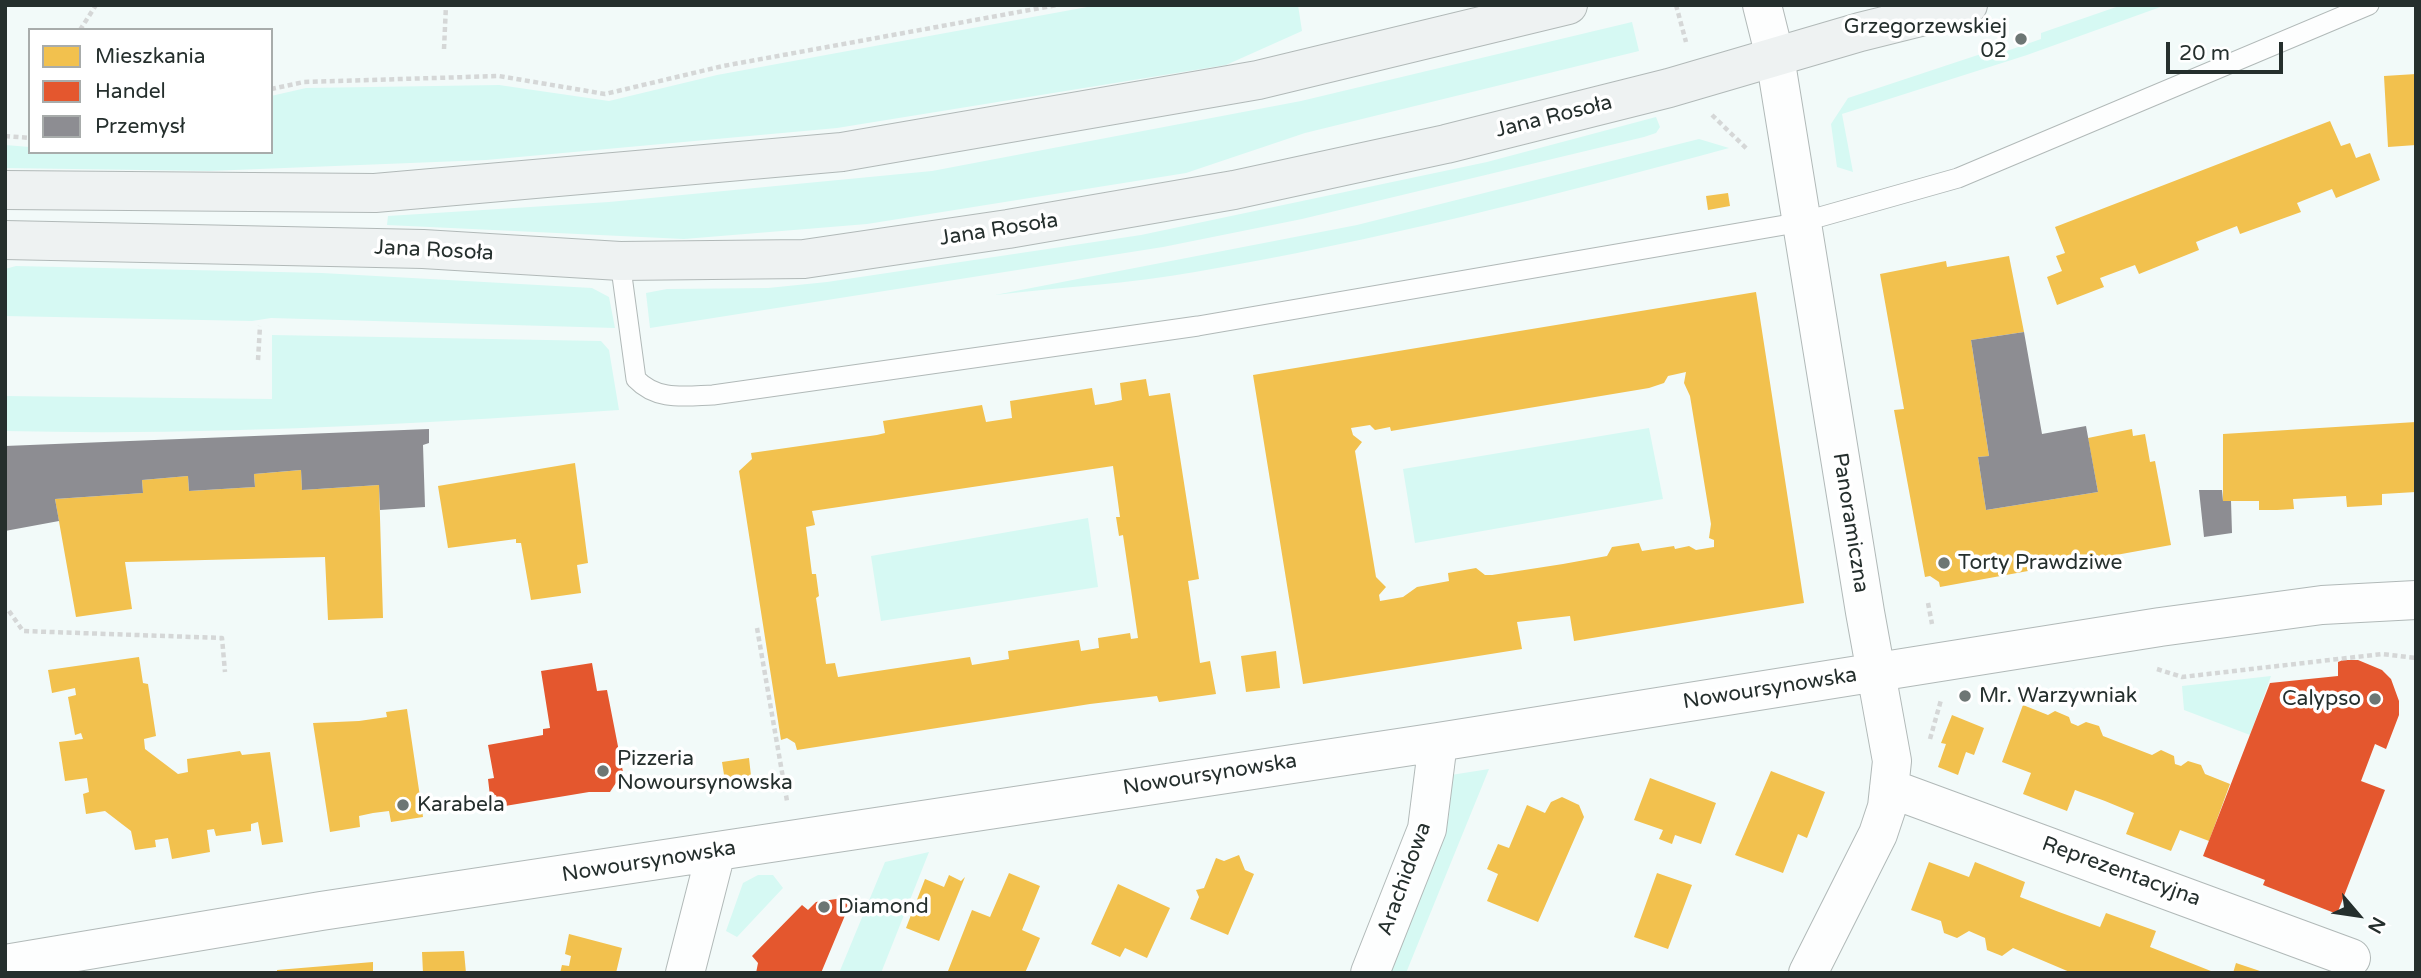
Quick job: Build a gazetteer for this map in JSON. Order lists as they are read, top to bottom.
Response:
{
  "streets": {
    "main road": ["Jana Rosoła"],
    "street": [
      "Panoramiczna",
      "Nowoursynowska",
      "Reprezentacyjna",
      "Arachidowa"
    ]
  },
  "crossings": [
    ["Jana Rosoła", "Panoramiczna"],
    ["Panoramiczna", "Nowoursynowska"],
    ["Panoramiczna", "Reprezentacyjna"],
    ["Nowoursynowska", "Arachidowa"]
  ],
  "places": [
    "Grzegorzewskiej 02",
    "Torty Prawdziwe",
    "Mr. Warzywniak",
    "Calypso",
    "Pizzeria Nowoursynowska",
    "Karabela",
    "Diamond"
  ],
  "legend": ["Mieszkania", "Handel", "Przemysł"],
  "scale_bar": "20 m",
  "north": "bottom right"
}
